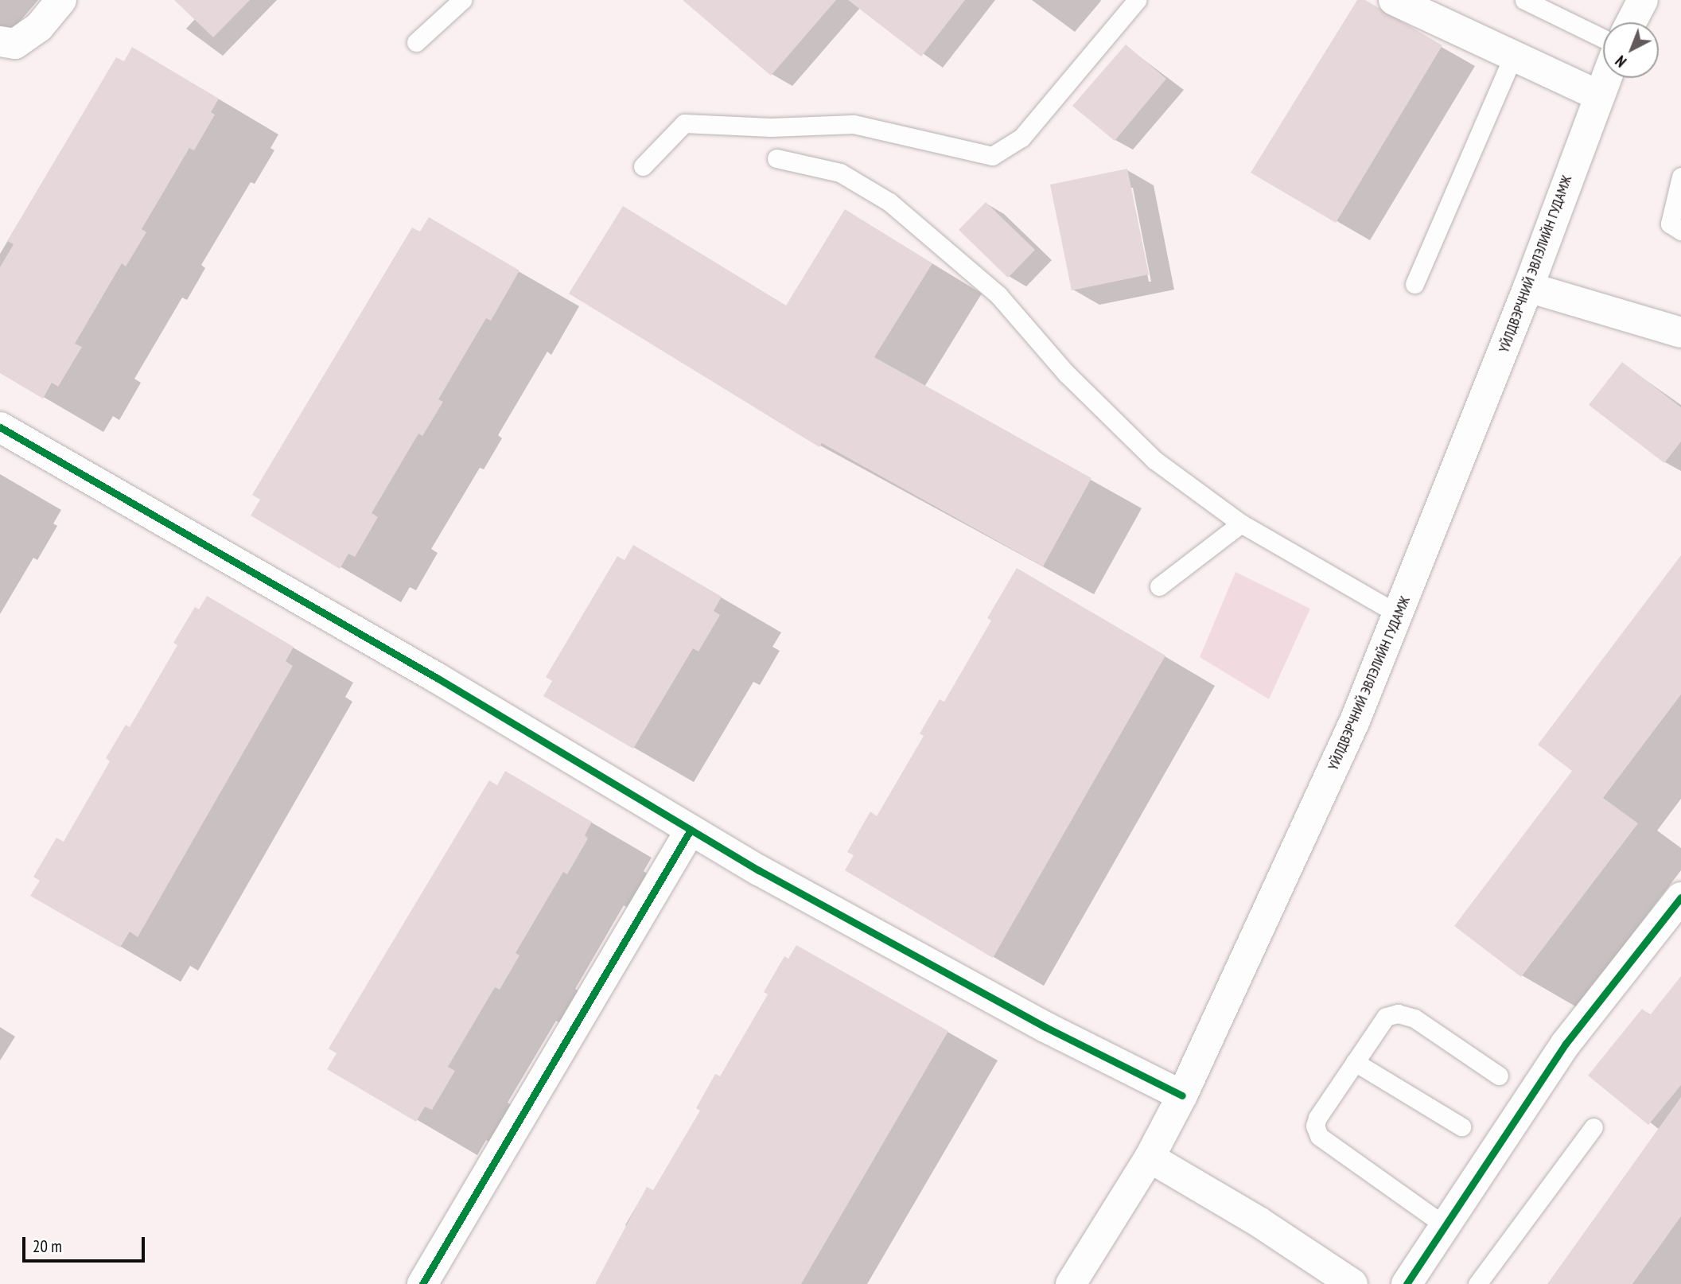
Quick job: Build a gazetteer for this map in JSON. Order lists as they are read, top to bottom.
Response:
{
  "streets": {
    "street": ["ҮЙЛДВЭРЧНИЙ ЭВЛЭЛИЙН ГУДАМЖ"]
  },
  "scale_bar": "20 m",
  "north": "bottom left"
}
